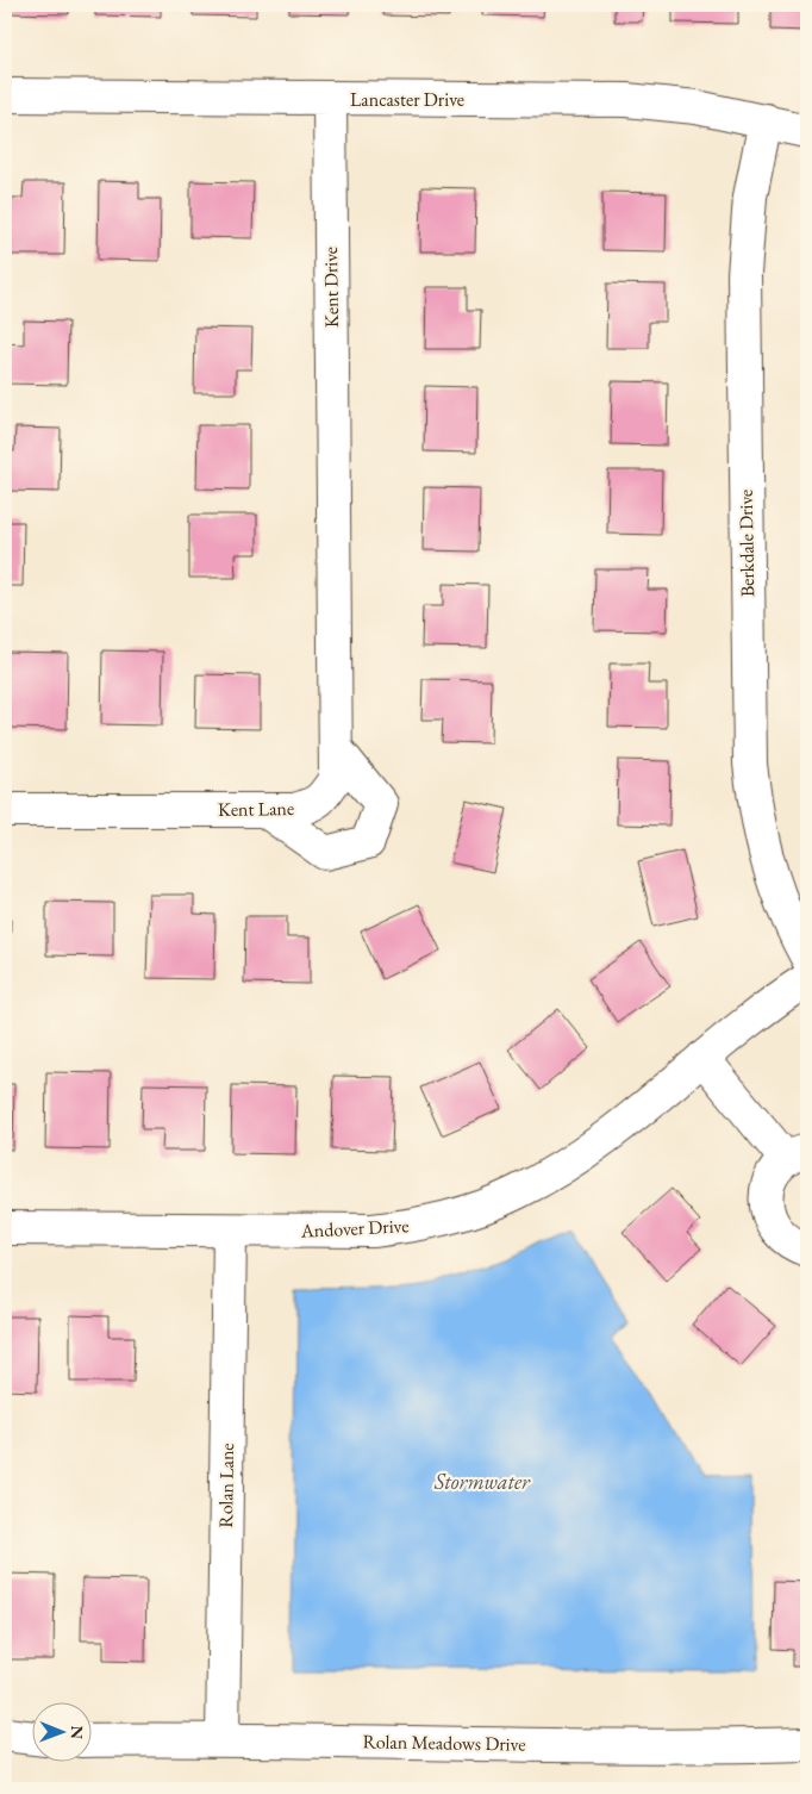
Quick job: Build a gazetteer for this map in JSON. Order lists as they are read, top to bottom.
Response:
{
  "streets": {
    "street": [
      "Lancaster Drive",
      "Kent Drive",
      "Berkdale Drive",
      "Kent Lane",
      "Andover Drive",
      "Rolan Lane",
      "Rolan Meadows Drive"
    ]
  },
  "crossings": [
    ["Lancaster Drive", "Kent Drive"],
    ["Lancaster Drive", "Berkdale Drive"],
    ["Kent Drive", "Kent Lane"],
    ["Andover Drive", "Rolan Lane"],
    ["Rolan Lane", "Rolan Meadows Drive"]
  ],
  "water": ["Stormwater"],
  "north": "right"
}
